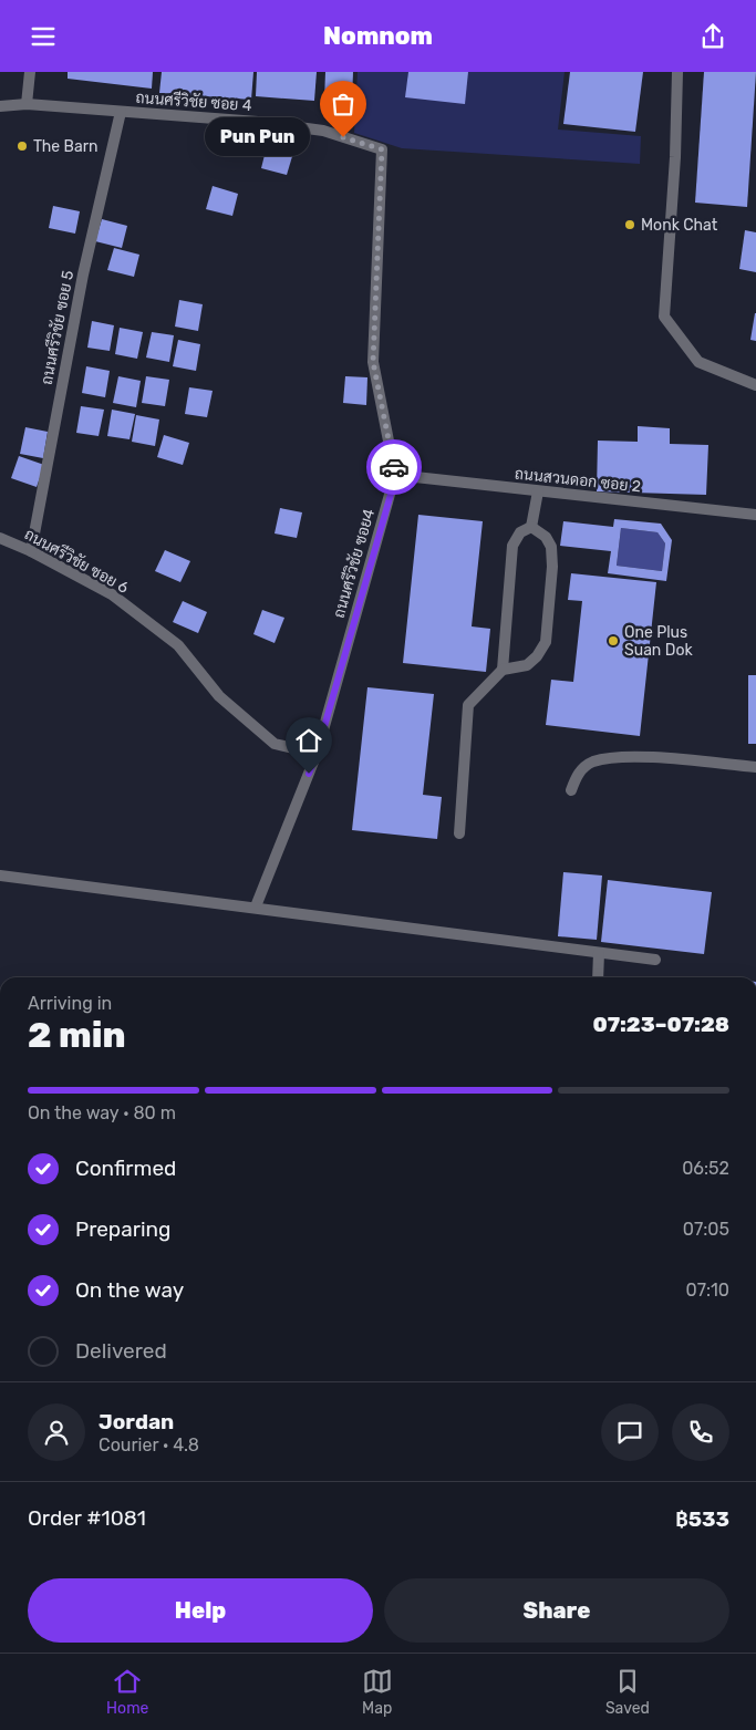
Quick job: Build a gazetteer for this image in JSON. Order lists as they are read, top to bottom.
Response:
{
  "streets": {
    "street": [
      "ถนนศรีวิชัย ซอย 4",
      "ถนนศรีวิชัย ซอย 5",
      "ถนนสวนดอก ซอย 2",
      "ถนนศรีวิชัย ซอย 6",
      "ถนนศรีวิชัย ซอย4"
    ]
  },
  "crossings": [
    ["ถนนศรีวิชัย ซอย 4", "ถนนศรีวิชัย ซอย 5"],
    ["ถนนศรีวิชัย ซอย 4", "ถนนศรีวิชัย ซอย4"],
    ["ถนนศรีวิชัย ซอย 5", "ถนนศรีวิชัย ซอย 6"],
    ["ถนนสวนดอก ซอย 2", "ถนนศรีวิชัย ซอย4"],
    ["ถนนศรีวิชัย ซอย 6", "ถนนศรีวิชัย ซอย4"]
  ],
  "places": [
    "Pun Pun",
    "The Barn",
    "Monk Chat",
    "One Plus Suan Dok"
  ],
  "page": {
    "header": "Nomnom",
    "bubble": "Pun Pun",
    "heading": ["2 min", "Arriving in", "07:23–07:28"],
    "panel": [
      "Jordan",
      "Courier · 4.8",
      "Order #1081",
      "฿533"
    ],
    "bar": "On the way · 80 m",
    "list": [
      ["Confirmed", "06:52"],
      ["Preparing", "07:05"],
      ["On the way", "07:10"],
      "Delivered"
    ],
    "buttons": ["Help", "Share"],
    "tabs": ["Home", "Map", "Saved"]
  }
}
